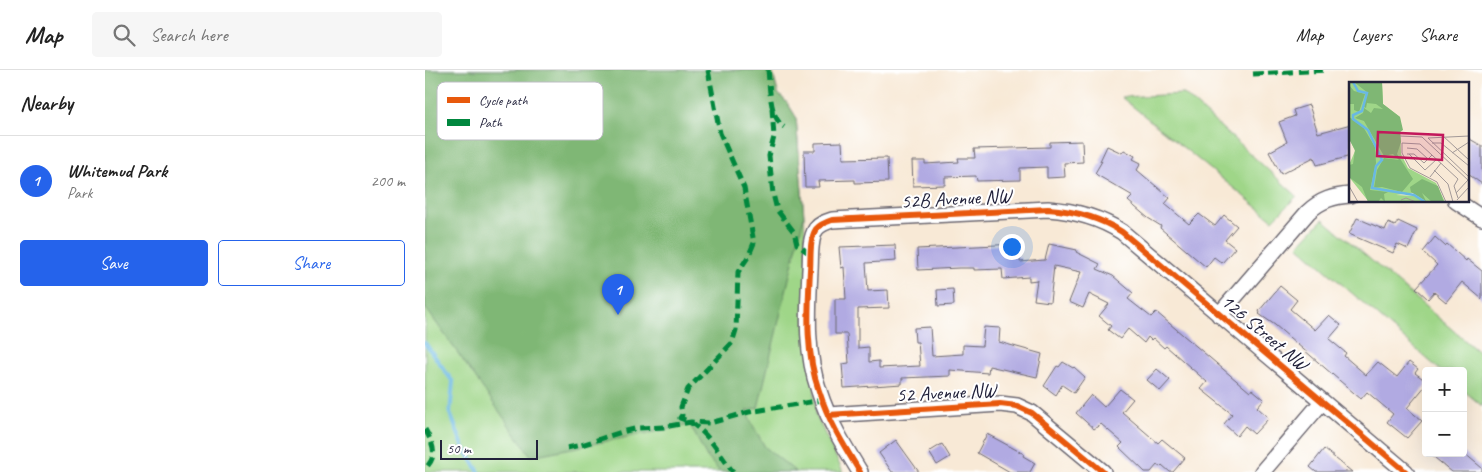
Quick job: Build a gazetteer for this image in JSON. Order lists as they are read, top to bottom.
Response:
{
  "streets": {
    "street": ["52B Avenue NW", "126 Street NW", "52 Avenue NW"]
  },
  "crossings": [
    ["52B Avenue NW", "126 Street NW"],
    ["52B Avenue NW", "52 Avenue NW"]
  ],
  "legend": ["Cycle path", "Path"],
  "scale_bar": "50 m",
  "page": {
    "header": "Map",
    "search": "Search here",
    "nav": ["Map", "Layers", "Share"],
    "heading": "Nearby",
    "list": [
      {
        "mark": "1",
        "name": "Whitemud Park",
        "note": "Park",
        "value": "200 m"
      }
    ],
    "buttons": ["Save", "Share"],
    "pins": "1",
    "map_buttons": ["+", "−"],
    "scale": "50 m"
  }
}
